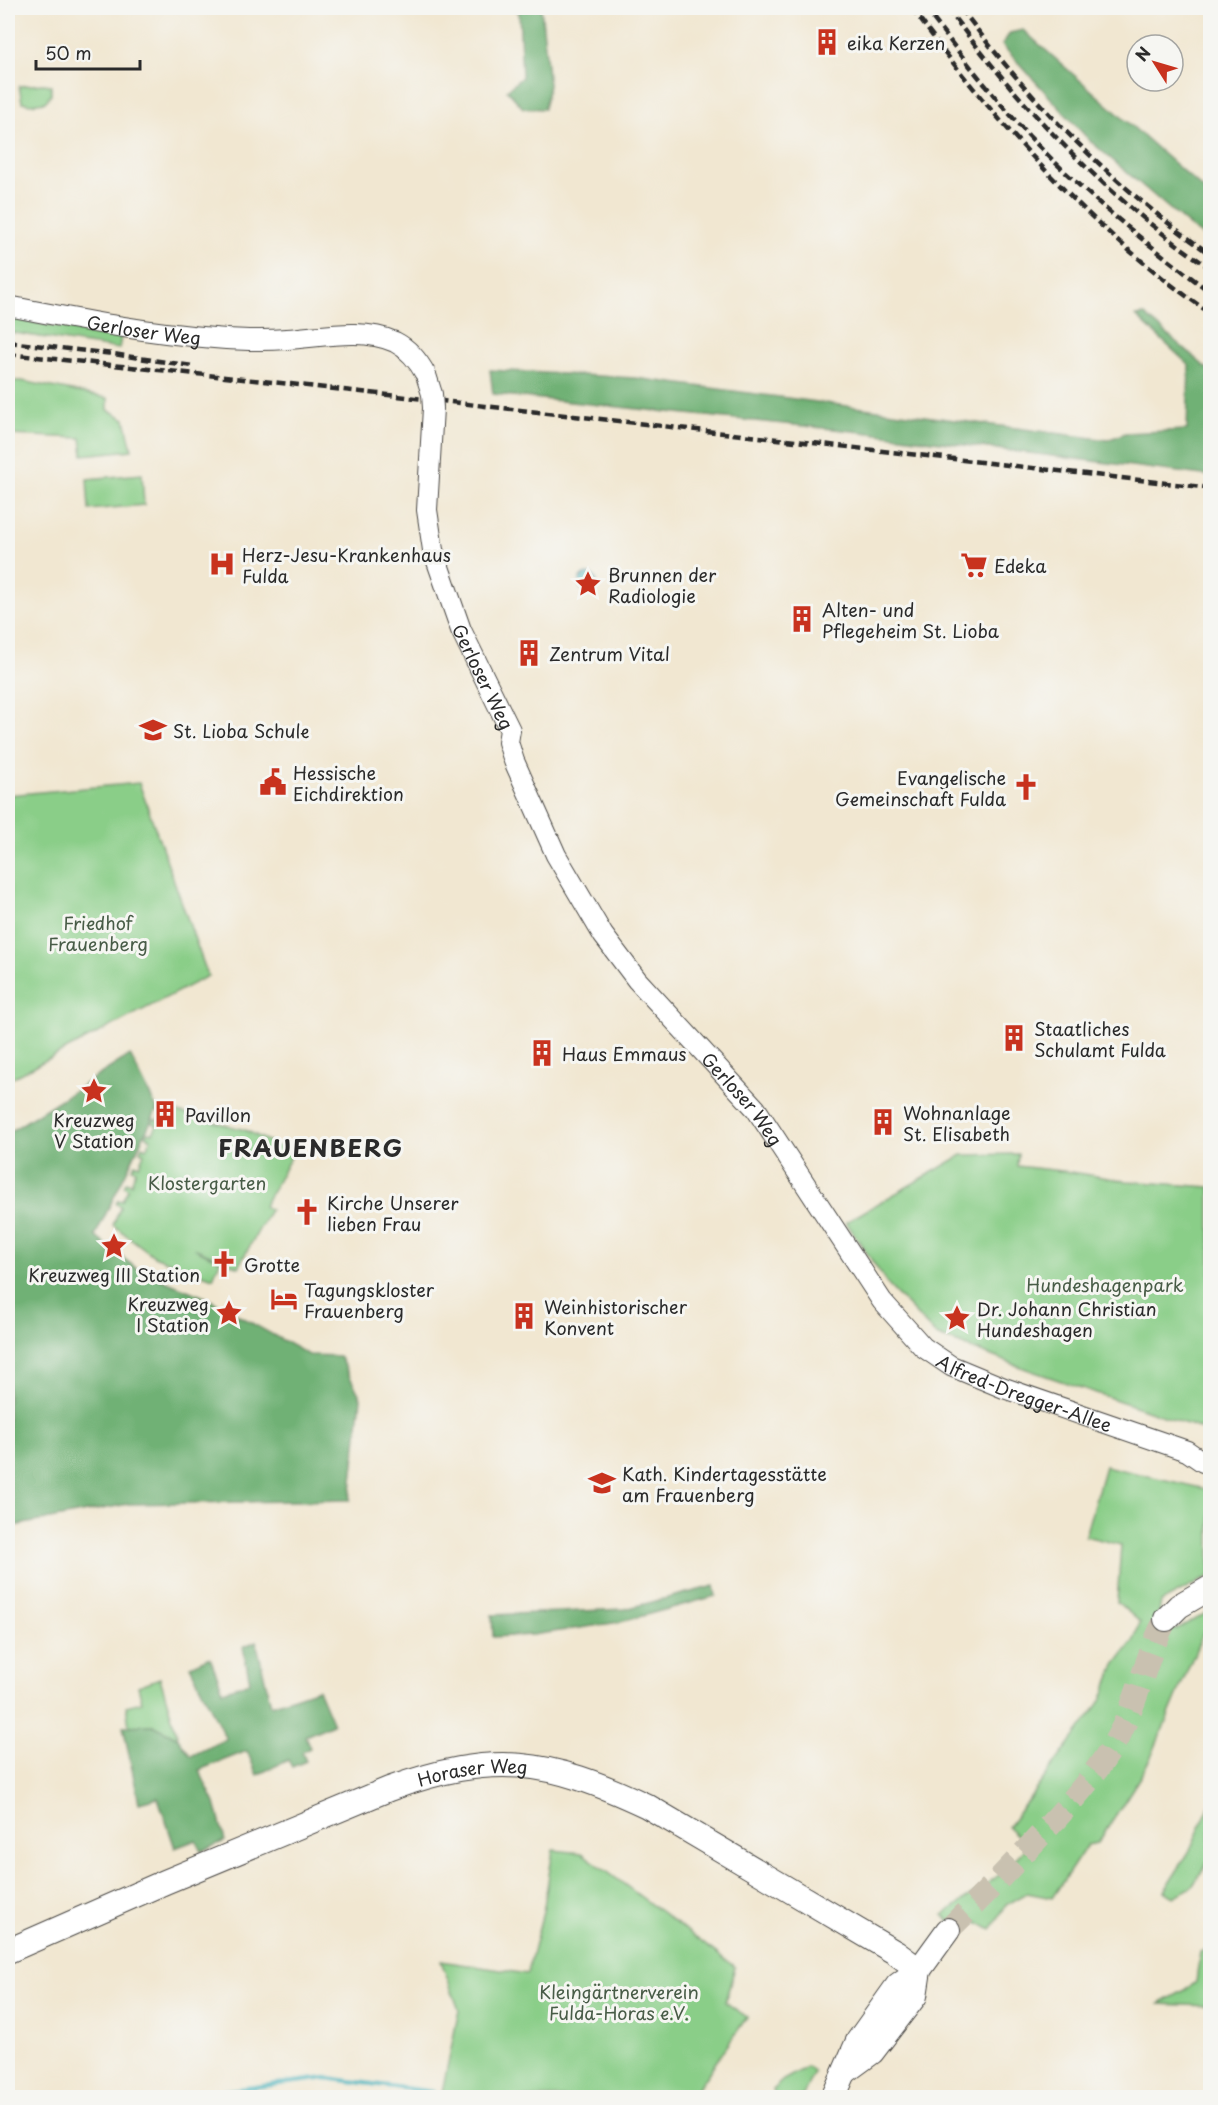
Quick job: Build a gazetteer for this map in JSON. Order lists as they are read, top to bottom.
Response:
{
  "streets": {
    "main road": ["Horaser Weg"],
    "street": ["Gerloser Weg", "Alfred-Dregger-Allee"]
  },
  "crossings": [
    ["Gerloser Weg", "Alfred-Dregger-Allee"]
  ],
  "districts": ["FRAUENBERG"],
  "parks": [
    "Friedhof Frauenberg",
    "Klostergarten",
    "Hundeshagenpark",
    "Kleingärtnerverein Fulda-Horas e.V."
  ],
  "places": {
    "building": [
      "eika Kerzen",
      "Alten- und Pflegeheim St. Lioba",
      "Zentrum Vital",
      "Staatliches Schulamt Fulda",
      "Haus Emmaus",
      "Pavillon",
      "Wohnanlage St. Elisabeth",
      "Weinhistorischer Konvent"
    ],
    "hospital": ["Herz-Jesu-Krankenhaus Fulda"],
    "supermarket": ["Edeka"],
    "place": [
      "Brunnen der Radiologie",
      "Kreuzweg V Station",
      "Kreuzweg III Station",
      "Kreuzweg I Station",
      "Dr. Johann Christian Hundeshagen"
    ],
    "school or university": ["St. Lioba Schule", "Kath. Kindertagesstätte am Frauenberg"],
    "public building": ["Hessische Eichdirektion"],
    "church": ["Evangelische Gemeinschaft Fulda", "Kirche Unserer lieben Frau", "Grotte"],
    "hotel": ["Tagungskloster Frauenberg"]
  },
  "scale_bar": "50 m",
  "north": "top left"
}
